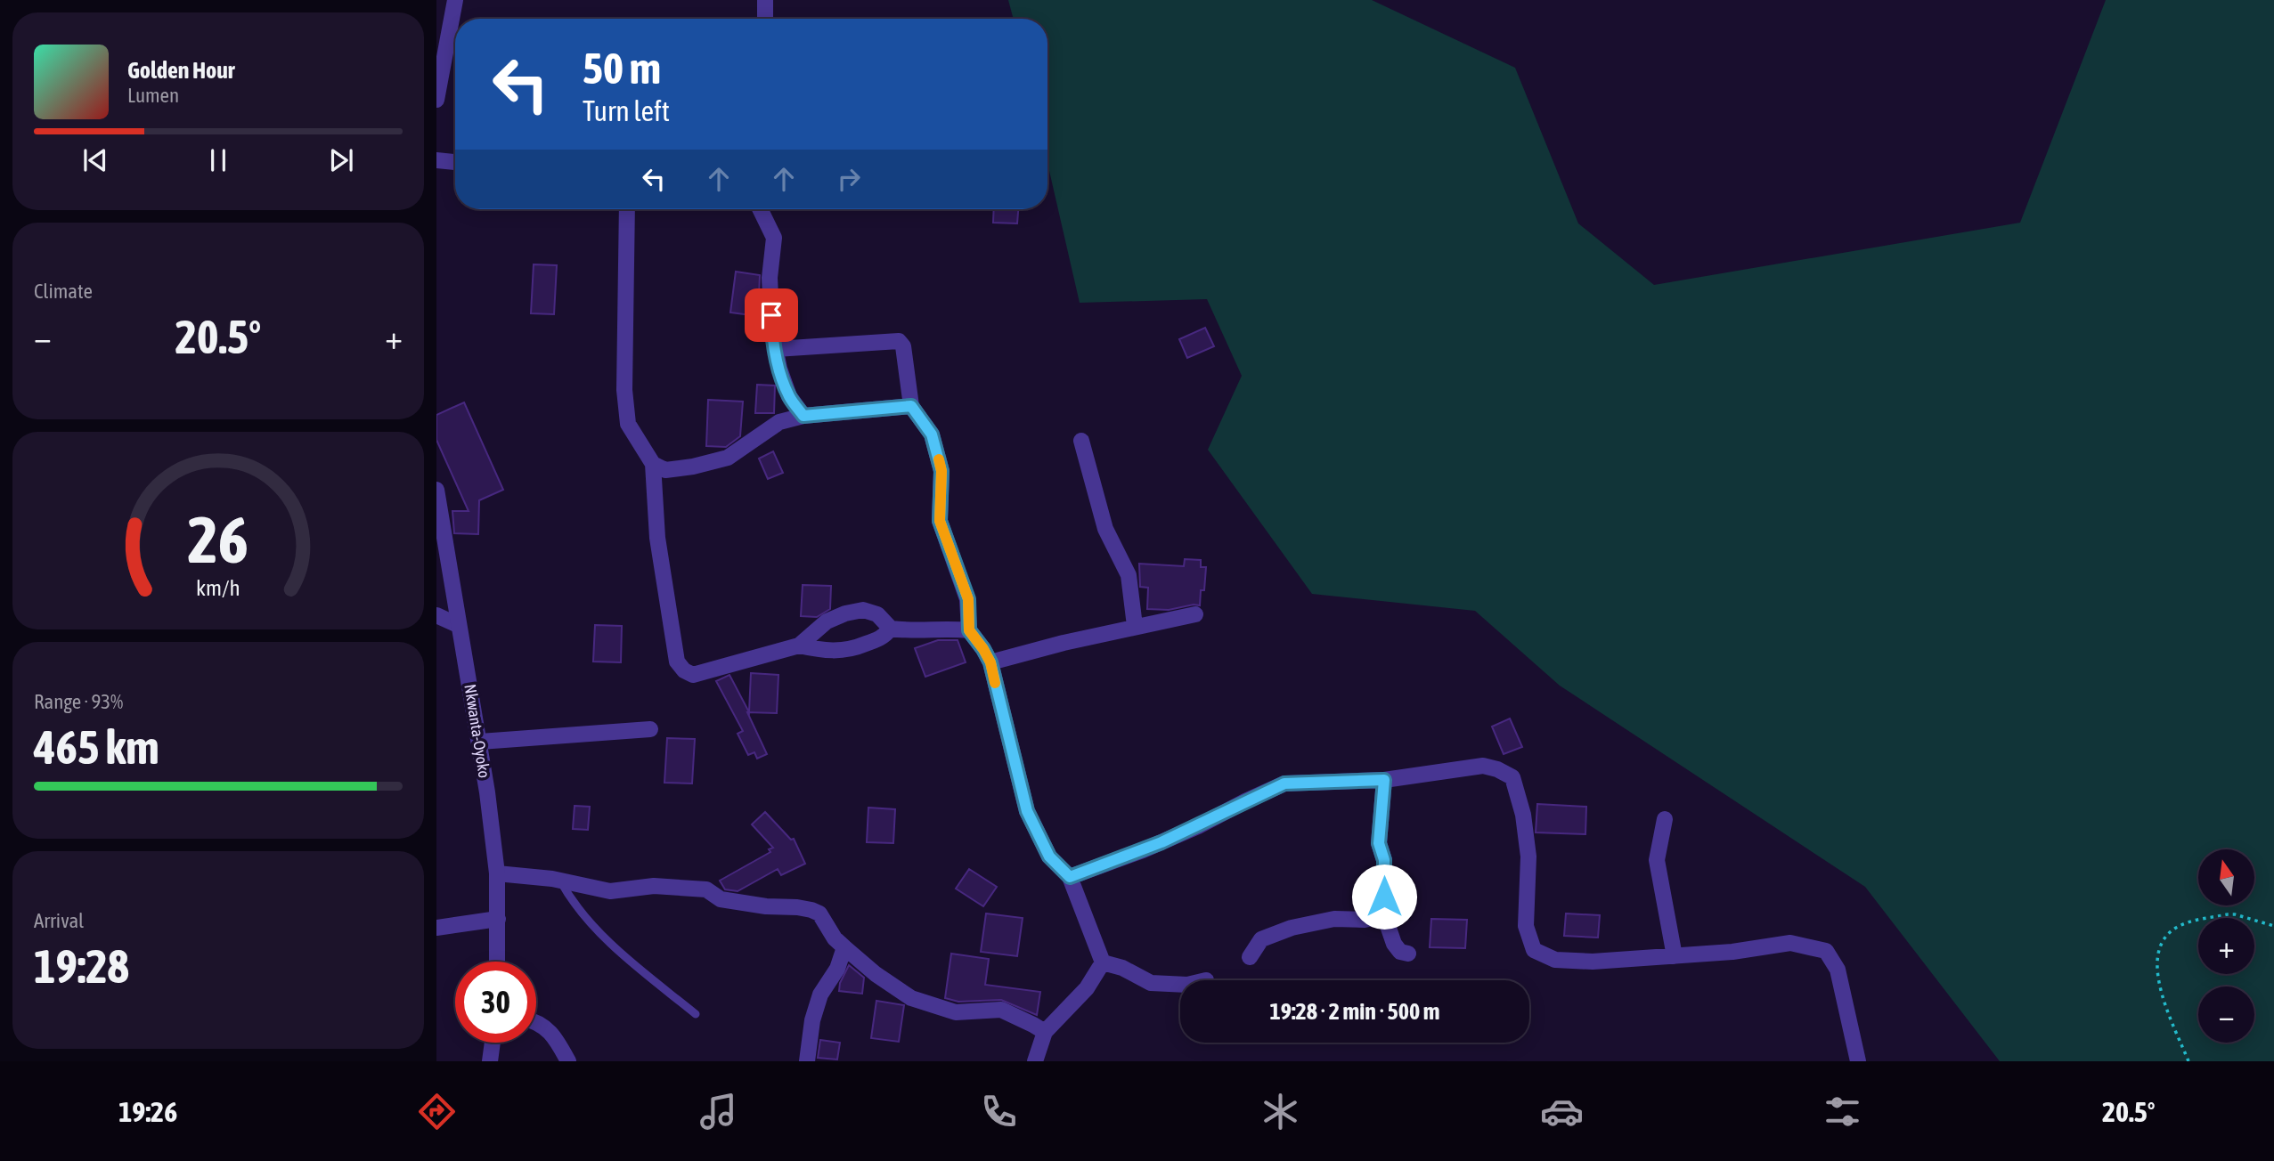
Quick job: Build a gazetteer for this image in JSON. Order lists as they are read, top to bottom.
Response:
{
  "streets": {
    "street": ["Nkwanta-Oyoko"]
  },
  "north": "top",
  "page": {
    "turn": ["50 m", "Turn left"],
    "song": ["Golden Hour", "Lumen"],
    "tile": [
      "Climate",
      ["Range · 93%", "465 km"],
      ["Arrival", "19:28"]
    ],
    "heat": ["−", "20.5°", "+"],
    "map_buttons": ["+", "−"],
    "limit": "30",
    "trip": "19:28 · 2 min · 500 m",
    "tabs": ["19:26", "20.5°"],
    "gauge": ["26", "km/h"]
  }
}
